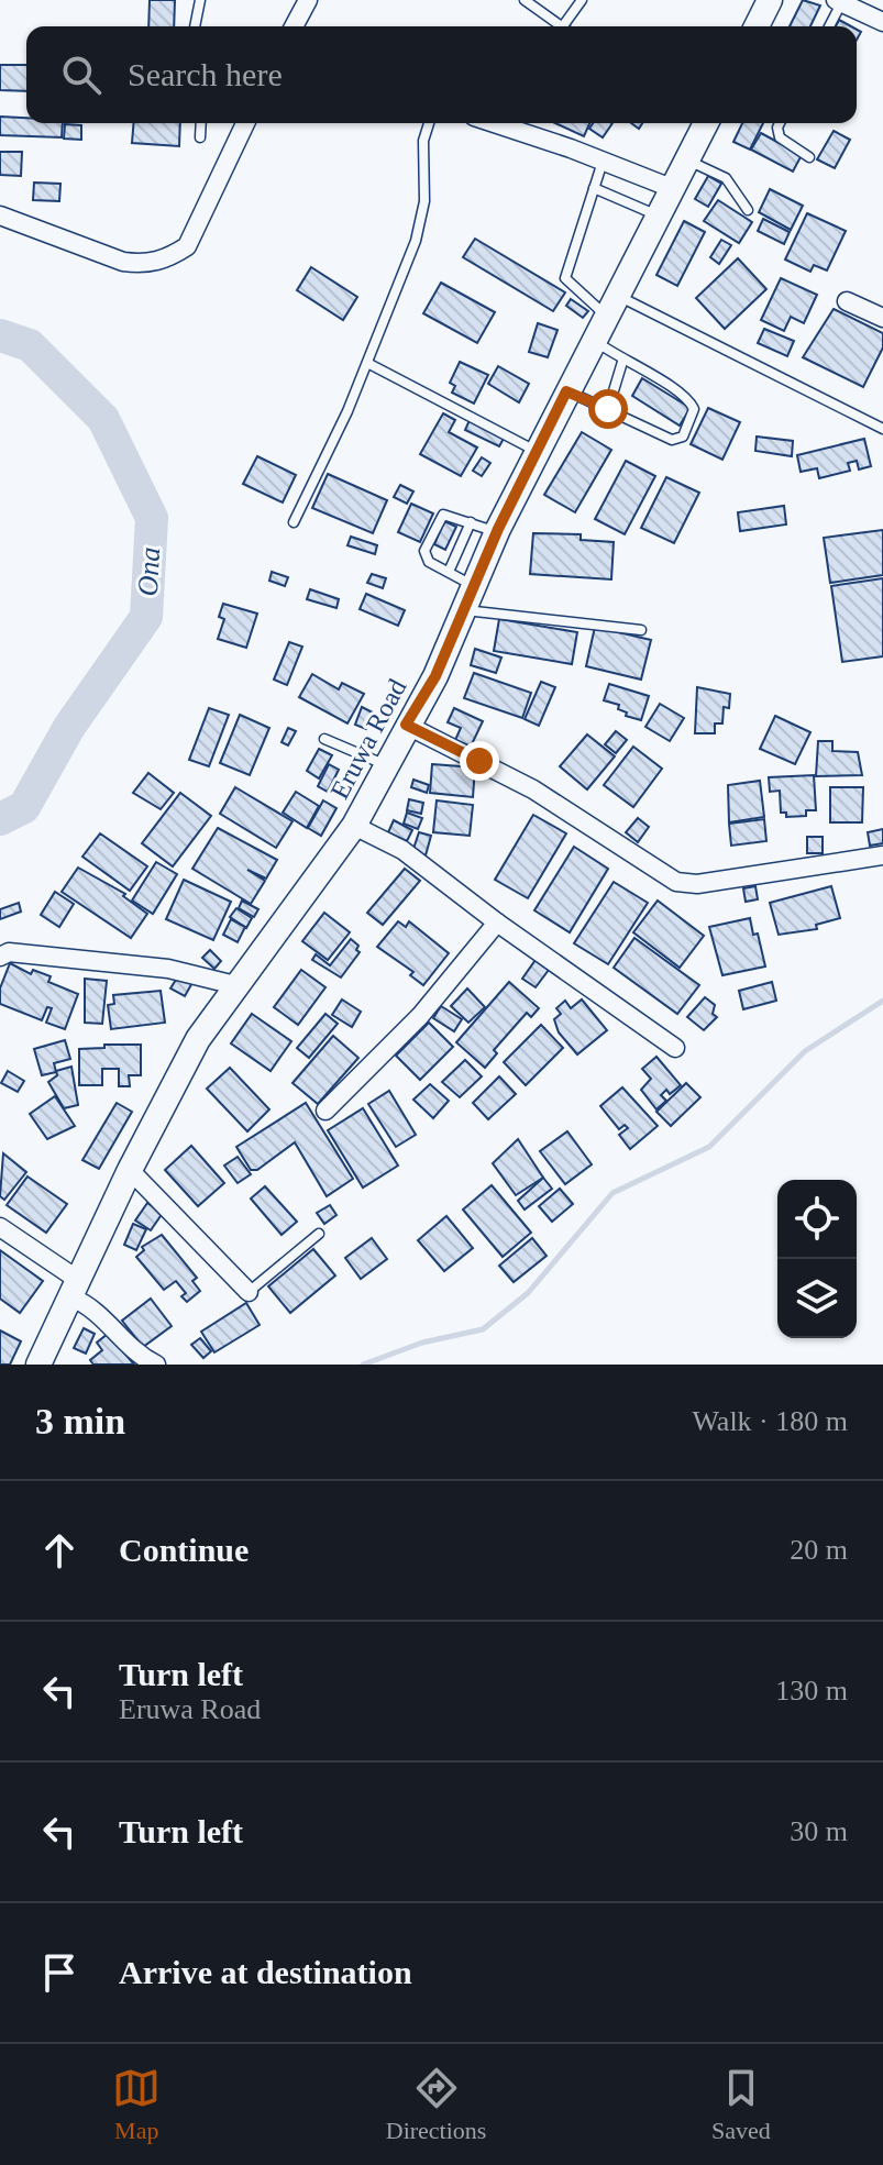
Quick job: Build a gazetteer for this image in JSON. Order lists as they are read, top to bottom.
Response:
{
  "streets": {
    "main road": ["Eruwa Road"]
  },
  "water": ["Ona"],
  "page": {
    "search": "Search here",
    "heading": ["3 min", "Walk · 180 m"],
    "list": [
      ["Continue", "20 m"],
      ["Turn left", "Eruwa Road", "130 m"],
      ["Turn left", "30 m"],
      "Arrive at destination"
    ],
    "nav": ["Map", "Directions", "Saved"]
  }
}
